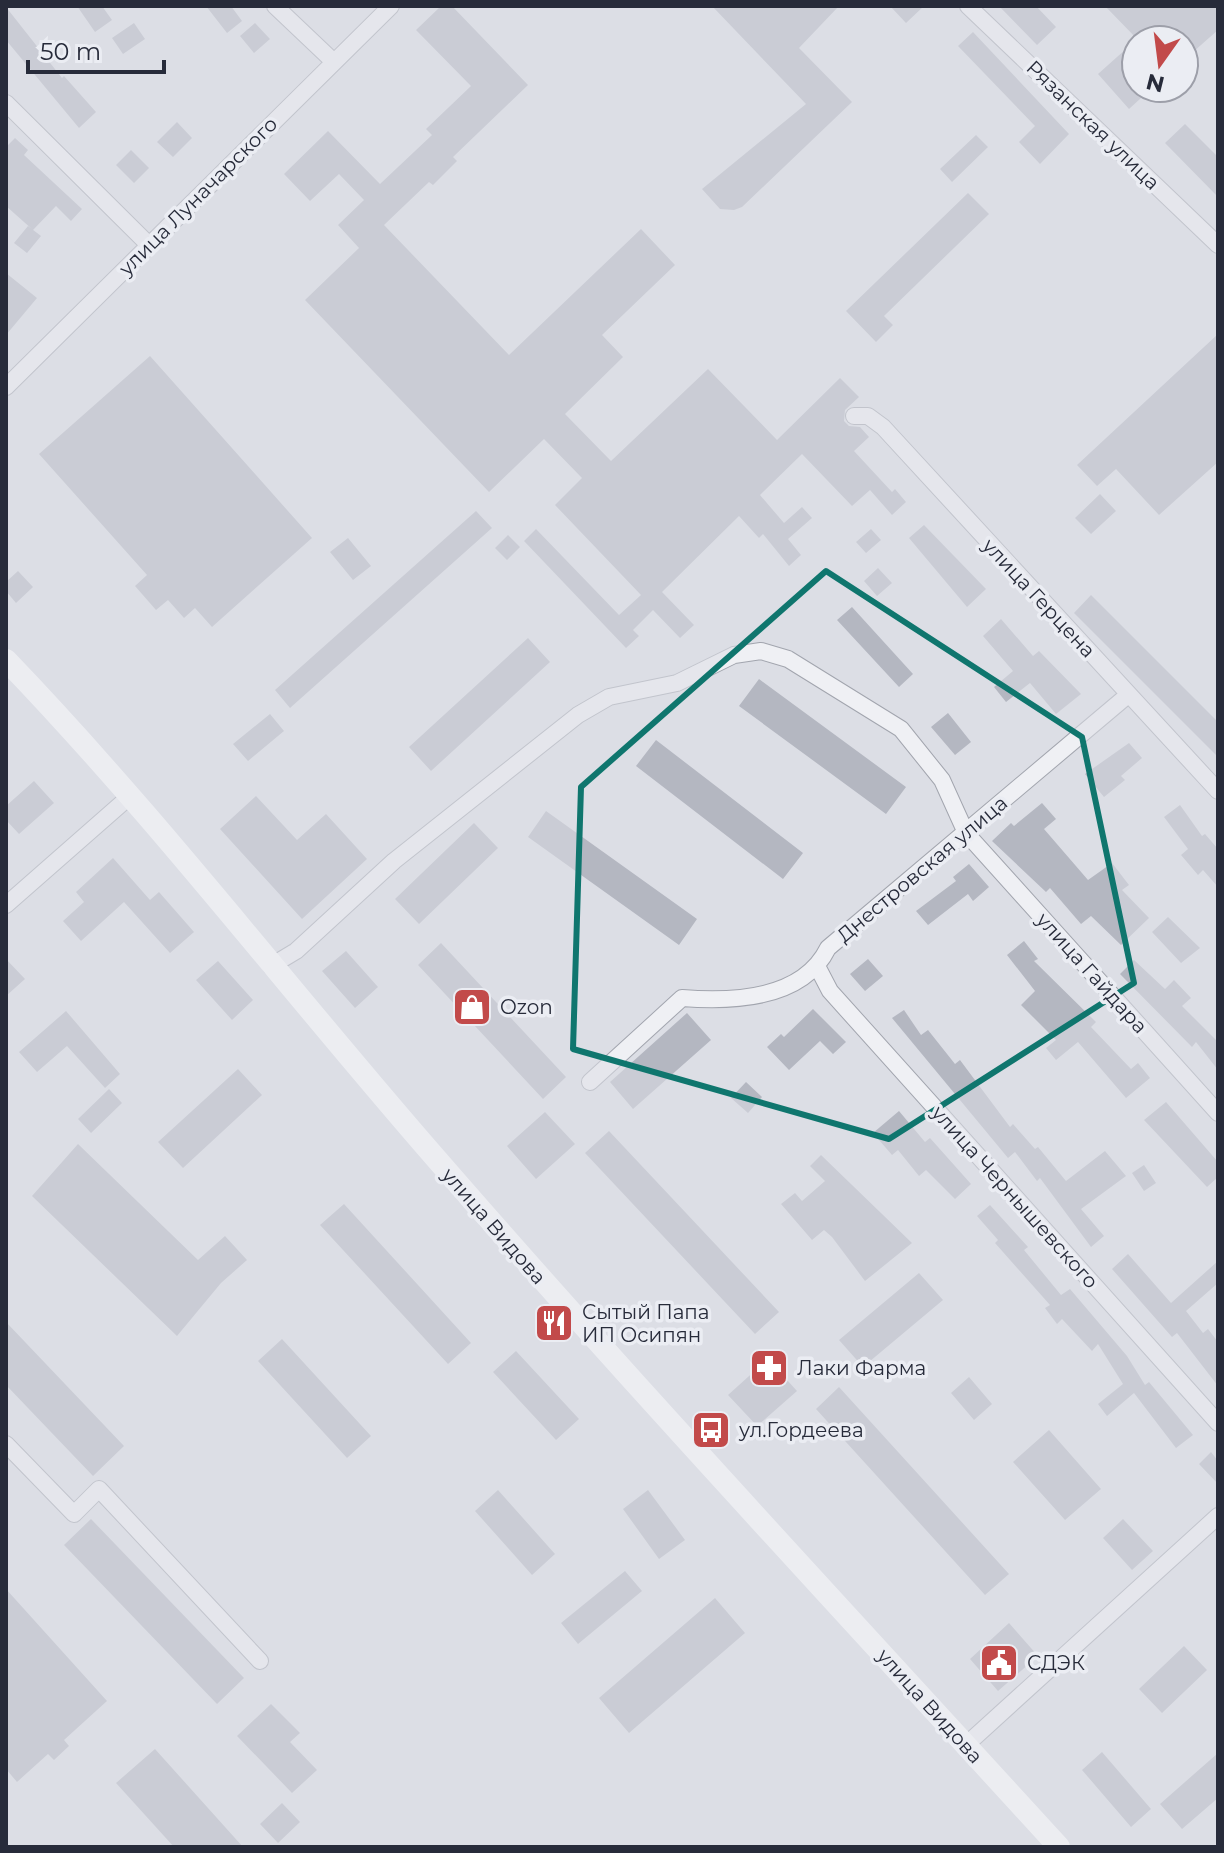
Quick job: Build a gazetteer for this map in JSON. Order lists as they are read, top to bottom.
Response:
{
  "streets": {
    "street": [
      "Рязанская улица",
      "улица Луначарского",
      "улица Герцена",
      "Днестровская улица",
      "улица Гайдара",
      "улица Чернышевского",
      "улица Видова"
    ]
  },
  "crossings": [
    ["улица Герцена", "Днестровская улица"],
    ["Днестровская улица", "улица Гайдара"],
    ["Днестровская улица", "улица Чернышевского"],
    ["улица Гайдара", "улица Видова"]
  ],
  "places": {
    "shop": ["Ozon"],
    "restaurant": ["Сытый Папа ИП Осипян"],
    "pharmacy": ["Лаки Фарма"],
    "bus stop": ["ул.Гордеева"],
    "public building": ["СДЭК"]
  },
  "scale_bar": "50 m",
  "north": "bottom"
}
